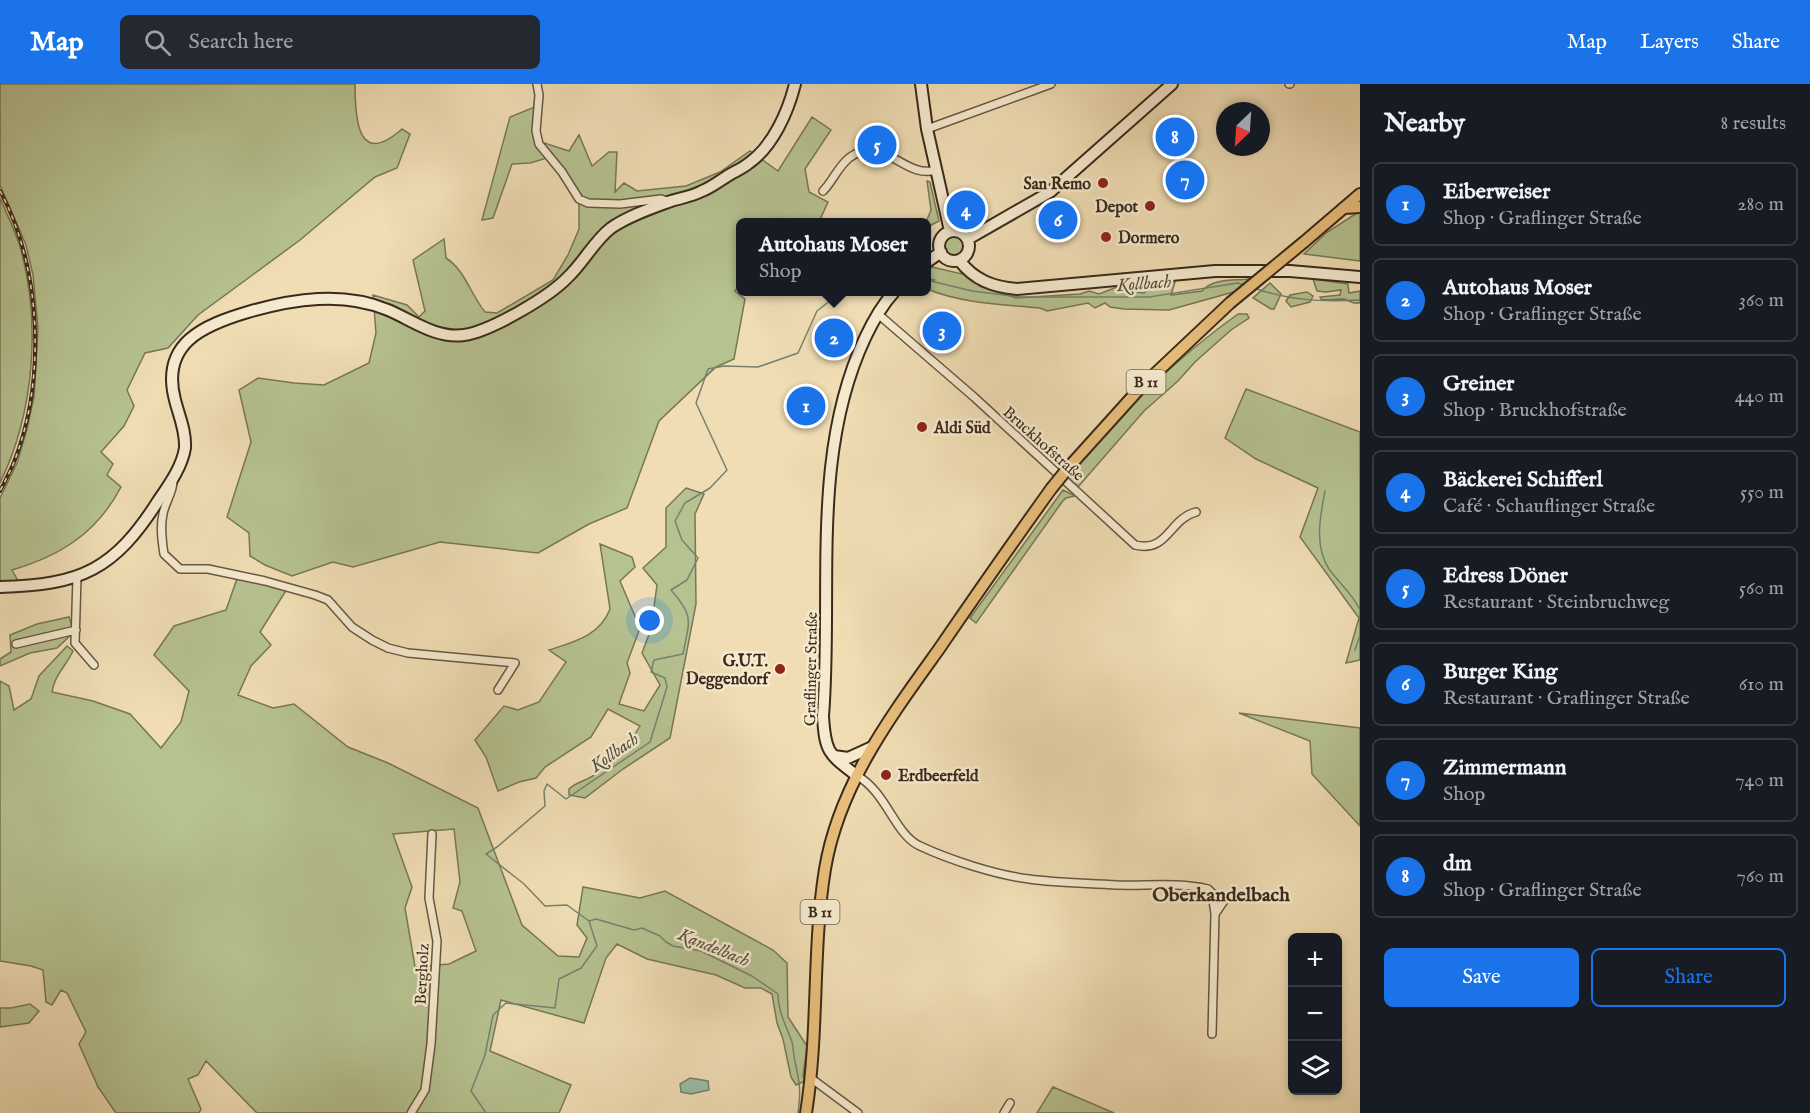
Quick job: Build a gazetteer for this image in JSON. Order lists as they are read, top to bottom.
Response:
{
  "streets": {
    "main road": ["B 11"],
    "street": ["Bruckhofstraße", "Graflinger Straße", "Bergholz"]
  },
  "crossings": [
    ["Bruckhofstraße", "Graflinger Straße"]
  ],
  "districts": ["Oberkandelbach"],
  "water": ["Kollbach", "Kandelbach"],
  "places": [
    "San Remo",
    "Depot",
    "Dormero",
    "Aldi Süd",
    "G.U.T. Deggendorf",
    "Erdbeerfeld"
  ],
  "north": "bottom left",
  "page": {
    "header": "Map",
    "search": "Search here",
    "nav": ["Map", "Layers", "Share"],
    "heading": ["Nearby", "8 results"],
    "pins": [
      "8",
      "5",
      "7",
      "4",
      "6",
      "3",
      "2",
      "1"
    ],
    "list": [
      {
        "mark": "1",
        "name": "Eiberweiser",
        "note": "Shop · Graflinger Straße",
        "value": "280 m"
      },
      {
        "mark": "2",
        "name": "Autohaus Moser",
        "note": "Shop · Graflinger Straße",
        "value": "360 m"
      },
      {
        "mark": "3",
        "name": "Greiner",
        "note": "Shop · Bruckhofstraße",
        "value": "440 m"
      },
      {
        "mark": "4",
        "name": "Bäckerei Schifferl",
        "note": "Café · Schauflinger Straße",
        "value": "550 m"
      },
      {
        "mark": "5",
        "name": "Edress Döner",
        "note": "Restaurant · Steinbruchweg",
        "value": "560 m"
      },
      {
        "mark": "6",
        "name": "Burger King",
        "note": "Restaurant · Graflinger Straße",
        "value": "610 m"
      },
      {
        "mark": "7",
        "name": "Zimmermann",
        "note": "Shop",
        "value": "740 m"
      },
      {
        "mark": "8",
        "name": "dm",
        "note": "Shop · Graflinger Straße",
        "value": "760 m"
      }
    ],
    "popup": ["Autohaus Moser", "Shop"],
    "buttons": ["Save", "Share"],
    "map_buttons": ["+", "−"]
  }
}
